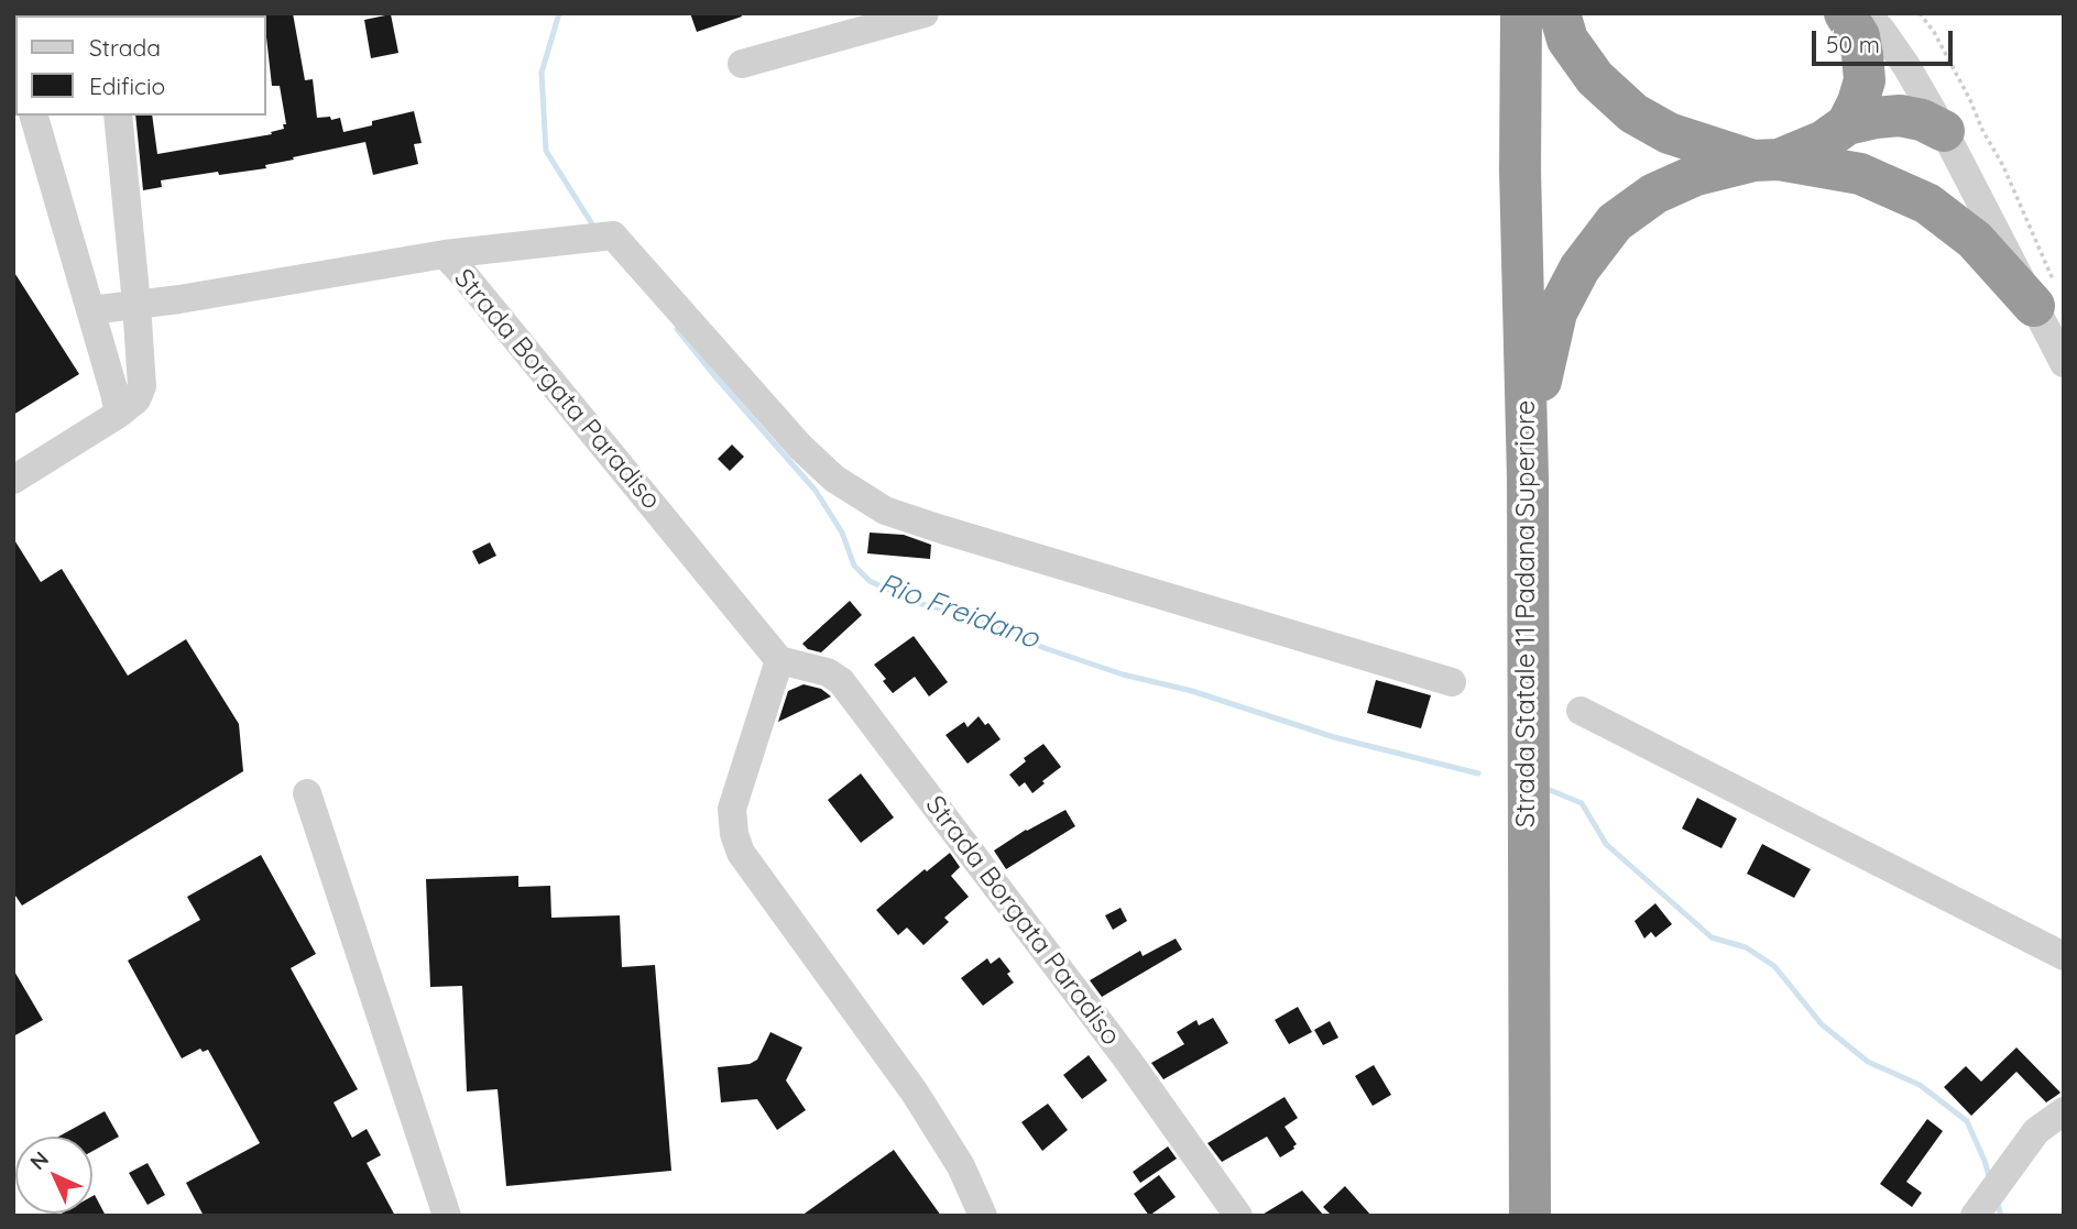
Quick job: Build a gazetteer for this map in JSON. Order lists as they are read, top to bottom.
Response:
{
  "streets": {
    "highway": ["Strada Statale 11 Padana Superiore"],
    "street": ["Strada Borgata Paradiso"]
  },
  "water": ["Rio Freidano"],
  "legend": ["Strada", "Edificio"],
  "scale_bar": "50 m",
  "north": "top left"
}
